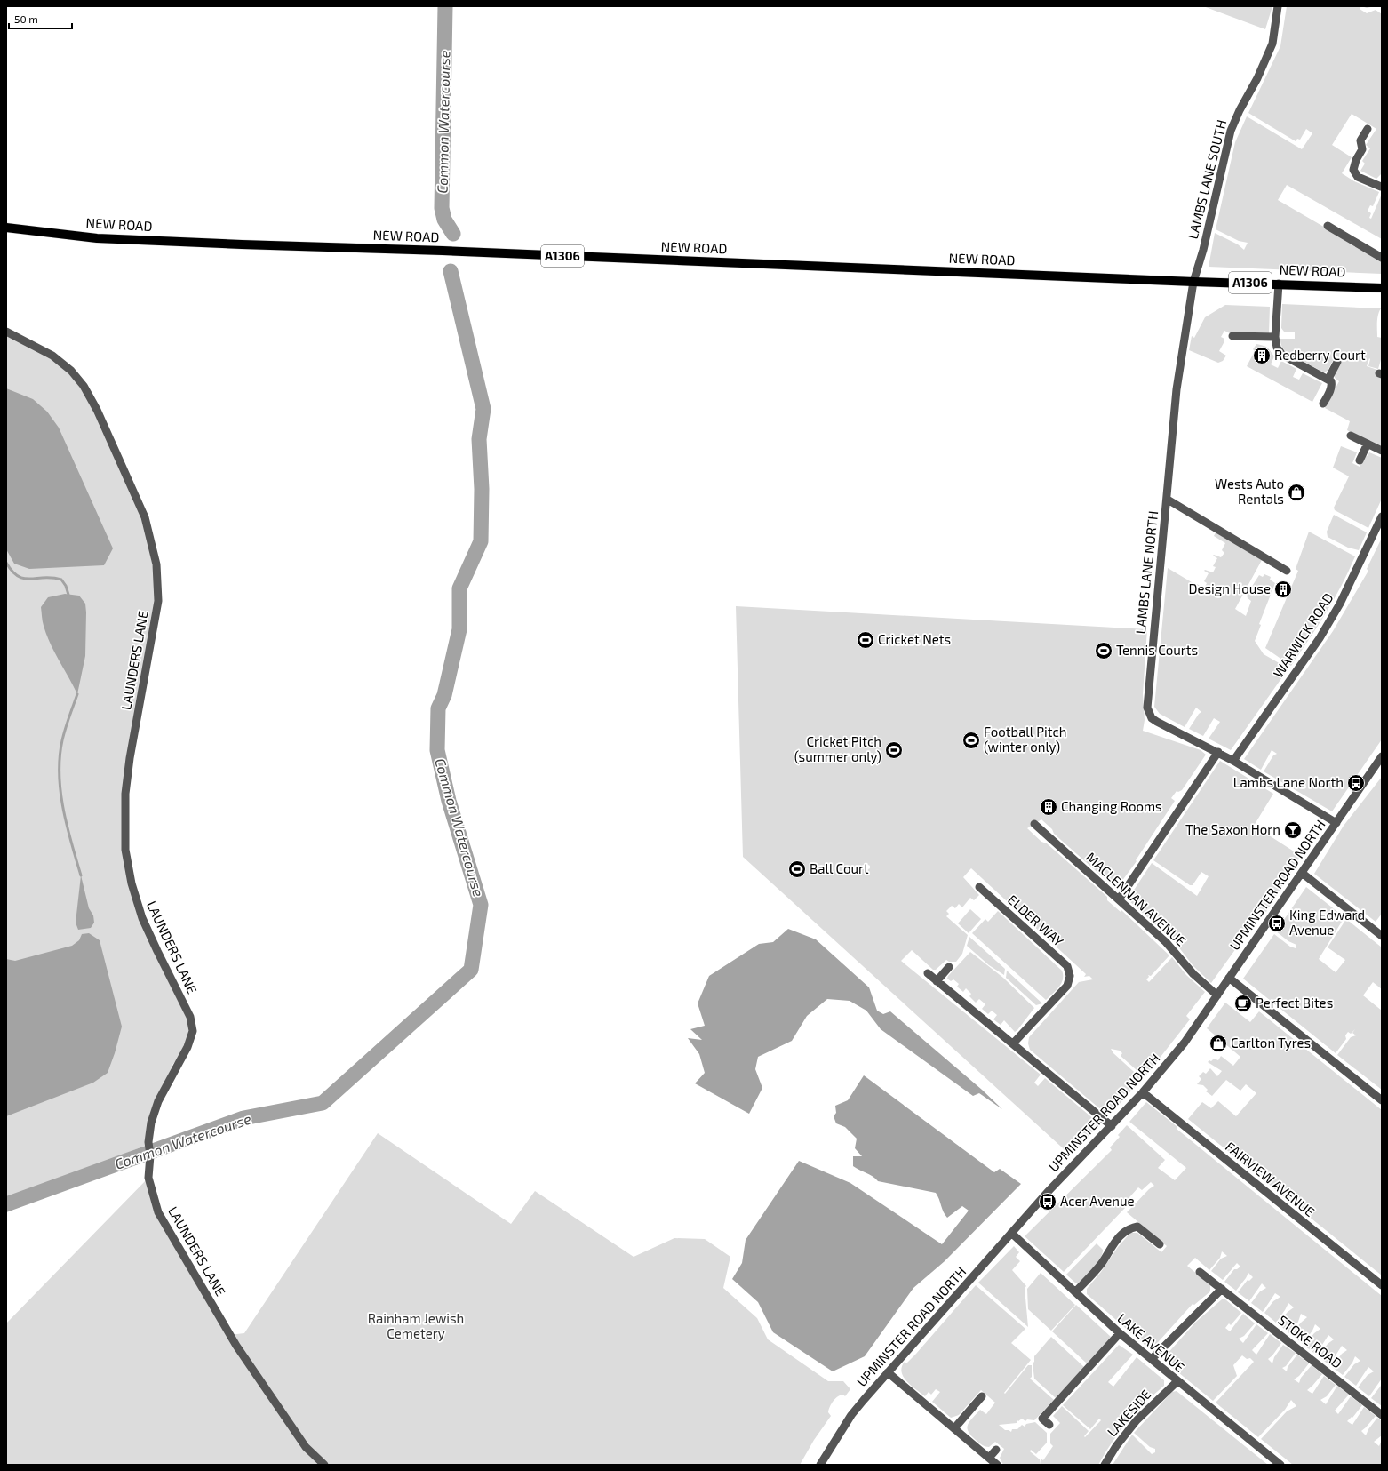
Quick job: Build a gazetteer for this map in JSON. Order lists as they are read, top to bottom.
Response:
{
  "streets": {
    "main road": ["NEW ROAD", "A1306"],
    "street": [
      "LAMBS LANE SOUTH",
      "LAMBS LANE NORTH",
      "WARWICK ROAD",
      "LAUNDERS LANE",
      "UPMINSTER ROAD NORTH",
      "MACLENNAN AVENUE",
      "ELDER WAY",
      "FAIRVIEW AVENUE",
      "STOKE ROAD",
      "LAKE AVENUE",
      "LAKESIDE"
    ]
  },
  "crossings": [
    ["LAMBS LANE SOUTH", "NEW ROAD"],
    ["LAMBS LANE SOUTH", "LAMBS LANE NORTH"],
    ["NEW ROAD", "LAMBS LANE NORTH"],
    ["LAMBS LANE NORTH", "WARWICK ROAD"],
    ["LAMBS LANE NORTH", "UPMINSTER ROAD NORTH"],
    ["UPMINSTER ROAD NORTH", "MACLENNAN AVENUE"],
    ["UPMINSTER ROAD NORTH", "FAIRVIEW AVENUE"],
    ["UPMINSTER ROAD NORTH", "LAKE AVENUE"],
    ["LAKE AVENUE", "LAKESIDE"]
  ],
  "water": ["Common Watercourse"],
  "parks": ["Rainham Jewish Cemetery"],
  "places": {
    "building": ["Redberry Court", "Design House", "Changing Rooms"],
    "shop": ["Wests Auto Rentals", "Carlton Tyres"],
    "sports": [
      "Cricket Nets",
      "Tennis Courts",
      "Football Pitch (winter only)",
      "Cricket Pitch (summer only)",
      "Ball Court"
    ],
    "bus stop": ["Lambs Lane North", "King Edward Avenue", "Acer Avenue"],
    "bar": ["The Saxon Horn"],
    "cafe": ["Perfect Bites"]
  },
  "scale_bar": "50 m"
}
